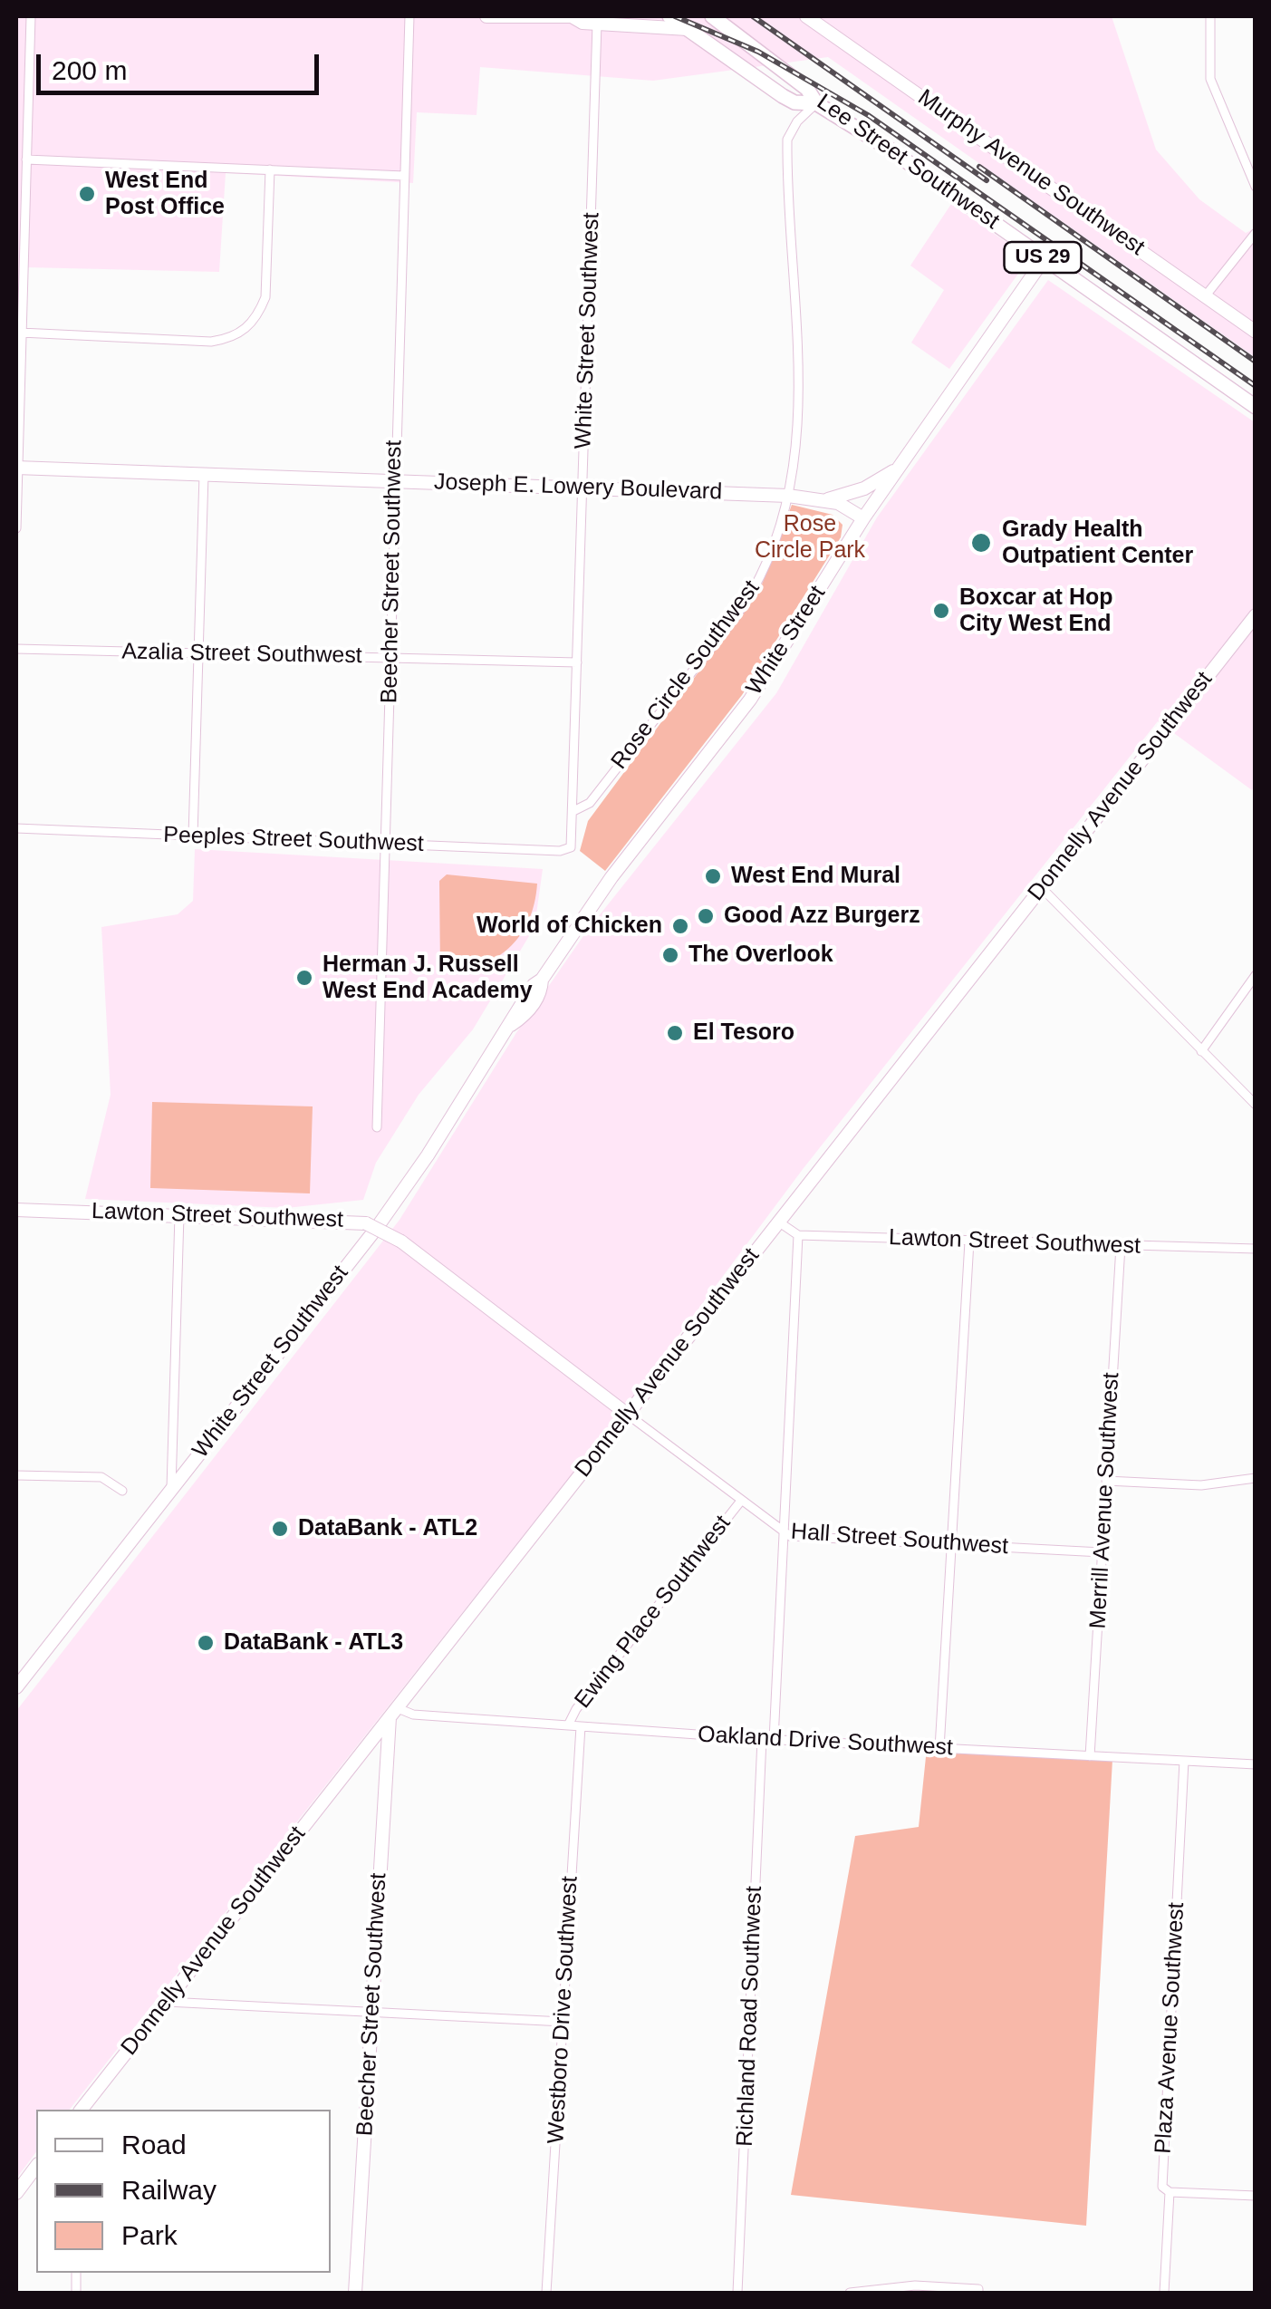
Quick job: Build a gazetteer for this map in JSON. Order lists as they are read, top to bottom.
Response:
{
  "streets": {
    "main road": ["Lee Street Southwest", "US 29"],
    "street": [
      "Murphy Avenue Southwest",
      "White Street Southwest",
      "Joseph E. Lowery Boulevard",
      "Beecher Street Southwest",
      "White Street",
      "Azalia Street Southwest",
      "Rose Circle Southwest",
      "Donnelly Avenue Southwest",
      "Peeples Street Southwest",
      "Lawton Street Southwest",
      "Merrill Avenue Southwest",
      "Hall Street Southwest",
      "Ewing Place Southwest",
      "Oakland Drive Southwest",
      "Westboro Drive Southwest",
      "Richland Road Southwest",
      "Plaza Avenue Southwest"
    ]
  },
  "crossings": [
    ["Lee Street Southwest", "US 29"],
    ["Lee Street Southwest", "White Street"],
    ["Lee Street Southwest", "Rose Circle Southwest"],
    ["US 29", "Rose Circle Southwest"],
    ["White Street Southwest", "Joseph E. Lowery Boulevard"],
    ["White Street Southwest", "White Street"],
    ["White Street Southwest", "Azalia Street Southwest"],
    ["White Street Southwest", "Rose Circle Southwest"],
    ["White Street Southwest", "Peeples Street Southwest"],
    ["Joseph E. Lowery Boulevard", "Beecher Street Southwest"],
    ["Joseph E. Lowery Boulevard", "White Street"],
    ["Joseph E. Lowery Boulevard", "Rose Circle Southwest"],
    ["Beecher Street Southwest", "Azalia Street Southwest"],
    ["Beecher Street Southwest", "Donnelly Avenue Southwest"],
    ["Beecher Street Southwest", "Peeples Street Southwest"],
    ["Beecher Street Southwest", "Oakland Drive Southwest"],
    ["Donnelly Avenue Southwest", "Lawton Street Southwest"],
    ["Donnelly Avenue Southwest", "Hall Street Southwest"],
    ["Donnelly Avenue Southwest", "Oakland Drive Southwest"],
    ["Lawton Street Southwest", "Merrill Avenue Southwest"],
    ["Lawton Street Southwest", "Hall Street Southwest"],
    ["Merrill Avenue Southwest", "Hall Street Southwest"],
    ["Merrill Avenue Southwest", "Oakland Drive Southwest"],
    ["Hall Street Southwest", "Ewing Place Southwest"],
    ["Ewing Place Southwest", "Oakland Drive Southwest"],
    ["Oakland Drive Southwest", "Westboro Drive Southwest"],
    ["Oakland Drive Southwest", "Richland Road Southwest"],
    ["Oakland Drive Southwest", "Plaza Avenue Southwest"]
  ],
  "parks": ["Rose Circle Park"],
  "places": [
    "West End Post Office",
    "Grady Health Outpatient Center",
    "Boxcar at Hop City West End",
    "West End Mural",
    "Good Azz Burgerz",
    "World of Chicken",
    "The Overlook",
    "Herman J. Russell West End Academy",
    "El Tesoro",
    "DataBank - ATL2",
    "DataBank - ATL3"
  ],
  "legend": ["Road", "Railway", "Park"],
  "scale_bar": "200 m"
}
